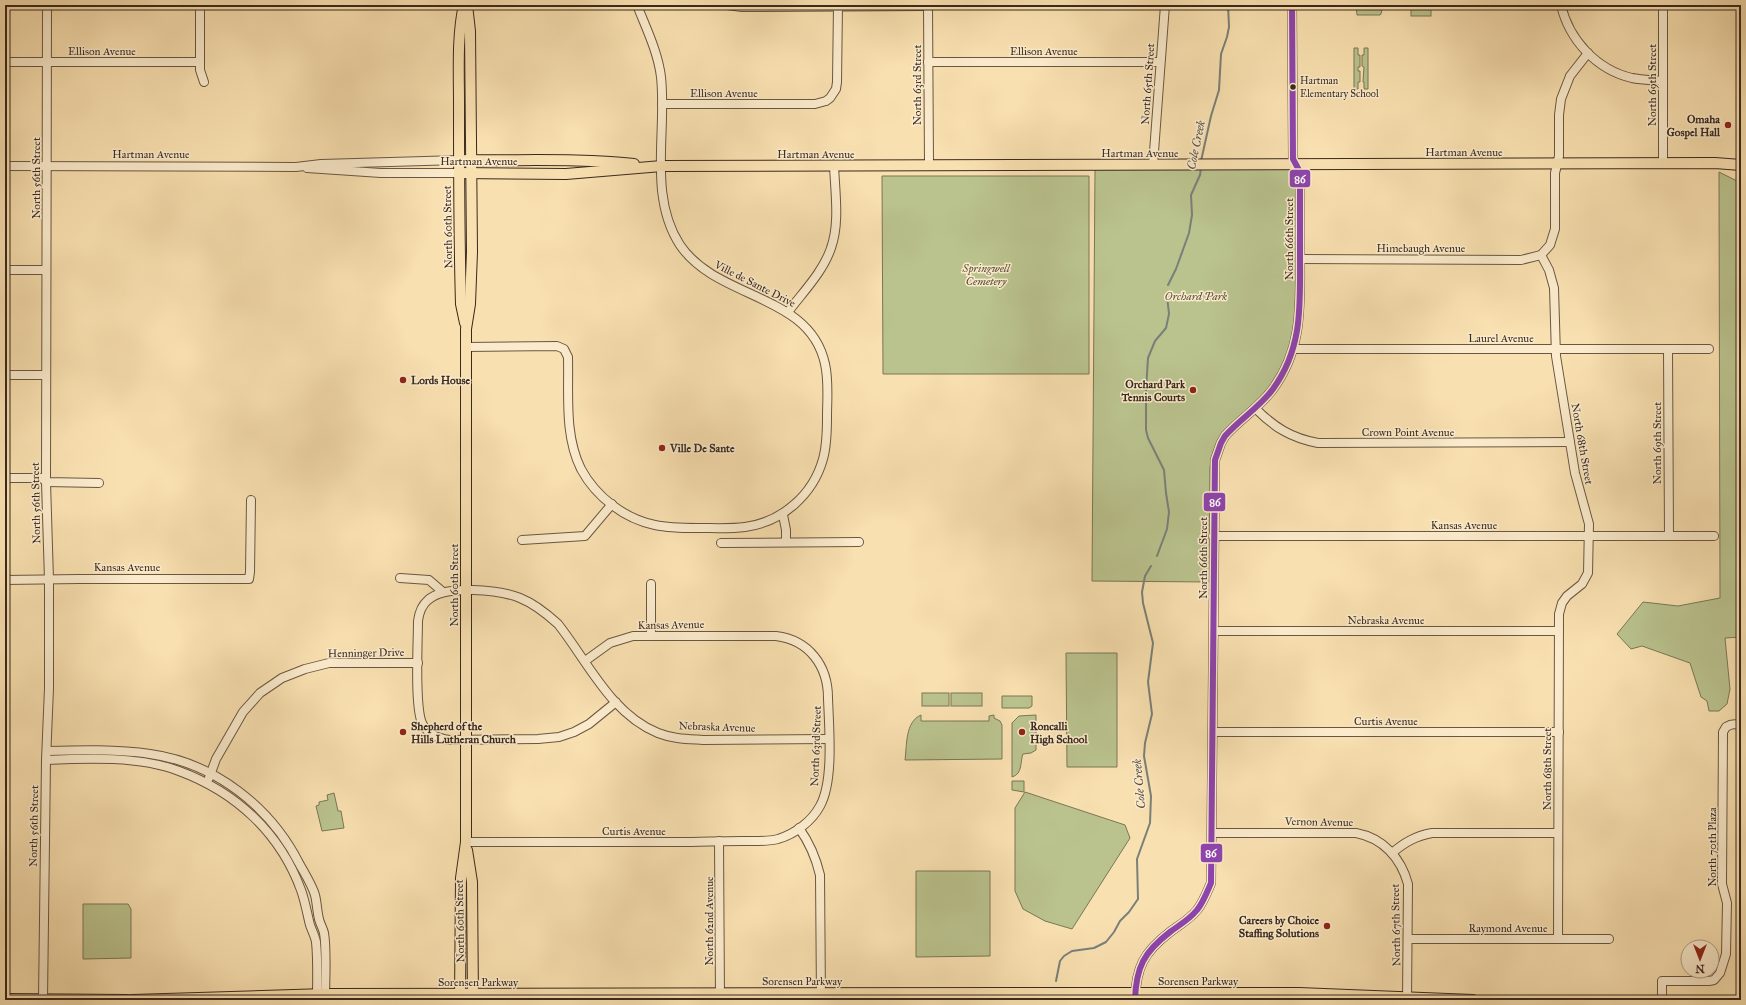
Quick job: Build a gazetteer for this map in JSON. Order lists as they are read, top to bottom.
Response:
{
  "streets": {
    "main road": ["Hartman Avenue", "North 60th Street", "Sorensen Parkway"],
    "street": [
      "Ellison Avenue",
      "North 65th Street",
      "North 63rd Street",
      "North 69th Street",
      "North 56th Street",
      "North 66th Street",
      "Himebaugh Avenue",
      "Ville de Sante Drive",
      "Laurel Avenue",
      "Crown Point Avenue",
      "North 68th Street",
      "Kansas Avenue",
      "Nebraska Avenue",
      "Henninger Drive",
      "Curtis Avenue",
      "Vernon Avenue",
      "North 70th Plaza",
      "North 62nd Avenue",
      "North 67th Street",
      "Raymond Avenue"
    ]
  },
  "crossings": [
    ["Ellison Avenue", "North 65th Street"],
    ["Ellison Avenue", "North 63rd Street"],
    ["Ellison Avenue", "North 56th Street"],
    ["Ellison Avenue", "Ville de Sante Drive"],
    ["North 65th Street", "Hartman Avenue"],
    ["North 63rd Street", "Hartman Avenue"],
    ["North 63rd Street", "Kansas Avenue"],
    ["North 63rd Street", "Nebraska Avenue"],
    ["North 63rd Street", "Curtis Avenue"],
    ["North 69th Street", "Hartman Avenue"],
    ["North 69th Street", "Laurel Avenue"],
    ["North 69th Street", "Kansas Avenue"],
    ["Hartman Avenue", "North 56th Street"],
    ["Hartman Avenue", "North 60th Street"],
    ["Hartman Avenue", "North 66th Street"],
    ["Hartman Avenue", "Ville de Sante Drive"],
    ["North 56th Street", "Kansas Avenue"],
    ["North 60th Street", "Ville de Sante Drive"],
    ["North 60th Street", "Curtis Avenue"],
    ["North 60th Street", "Sorensen Parkway"],
    ["North 66th Street", "Himebaugh Avenue"],
    ["North 66th Street", "Laurel Avenue"],
    ["North 66th Street", "Crown Point Avenue"],
    ["North 66th Street", "Kansas Avenue"],
    ["North 66th Street", "Nebraska Avenue"],
    ["North 66th Street", "Curtis Avenue"],
    ["North 66th Street", "Vernon Avenue"],
    ["North 66th Street", "Sorensen Parkway"],
    ["Himebaugh Avenue", "North 68th Street"],
    ["Laurel Avenue", "North 68th Street"],
    ["Crown Point Avenue", "North 68th Street"],
    ["North 68th Street", "Kansas Avenue"],
    ["North 68th Street", "Nebraska Avenue"],
    ["North 68th Street", "Curtis Avenue"],
    ["North 68th Street", "Raymond Avenue"],
    ["Kansas Avenue", "Nebraska Avenue"],
    ["Curtis Avenue", "North 62nd Avenue"],
    ["Vernon Avenue", "North 67th Street"],
    ["North 62nd Avenue", "Sorensen Parkway"],
    ["North 67th Street", "Raymond Avenue"],
    ["North 67th Street", "Sorensen Parkway"]
  ],
  "water": ["Cole Creek"],
  "parks": ["Springwell Cemetery", "Orchard Park"],
  "places": [
    "Hartman Elementary School",
    "Omaha Gospel Hall",
    "Lords House",
    "Orchard Park Tennis Courts",
    "Ville De Sante",
    "Shepherd of the Hills Lutheran Church",
    "Roncalli High School",
    "Careers by Choice Staffing Solutions"
  ],
  "lines": ["transit line 86"],
  "north": "bottom"
}
